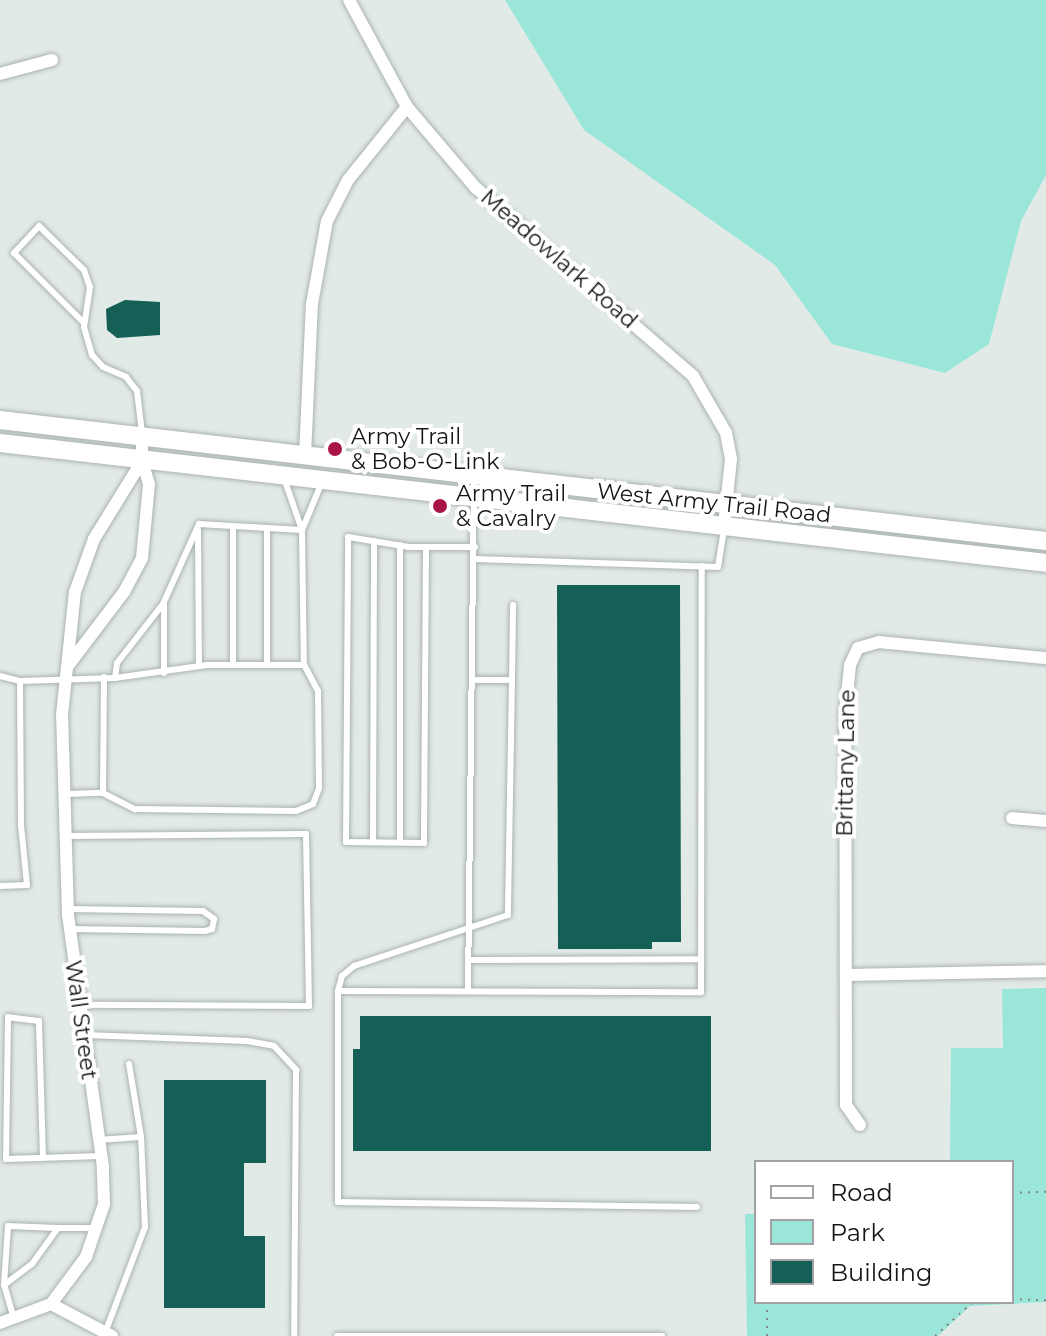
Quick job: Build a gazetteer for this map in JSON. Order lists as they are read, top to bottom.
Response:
{
  "streets": {
    "main road": ["West Army Trail Road"],
    "street": ["Meadowlark Road", "Brittany Lane", "Wall Street"]
  },
  "crossings": [
    ["Meadowlark Road", "West Army Trail Road"],
    ["West Army Trail Road", "Wall Street"]
  ],
  "places": ["Army Trail & Bob-O-Link", "Army Trail & Cavalry"],
  "legend": ["Road", "Park", "Building"]
}
